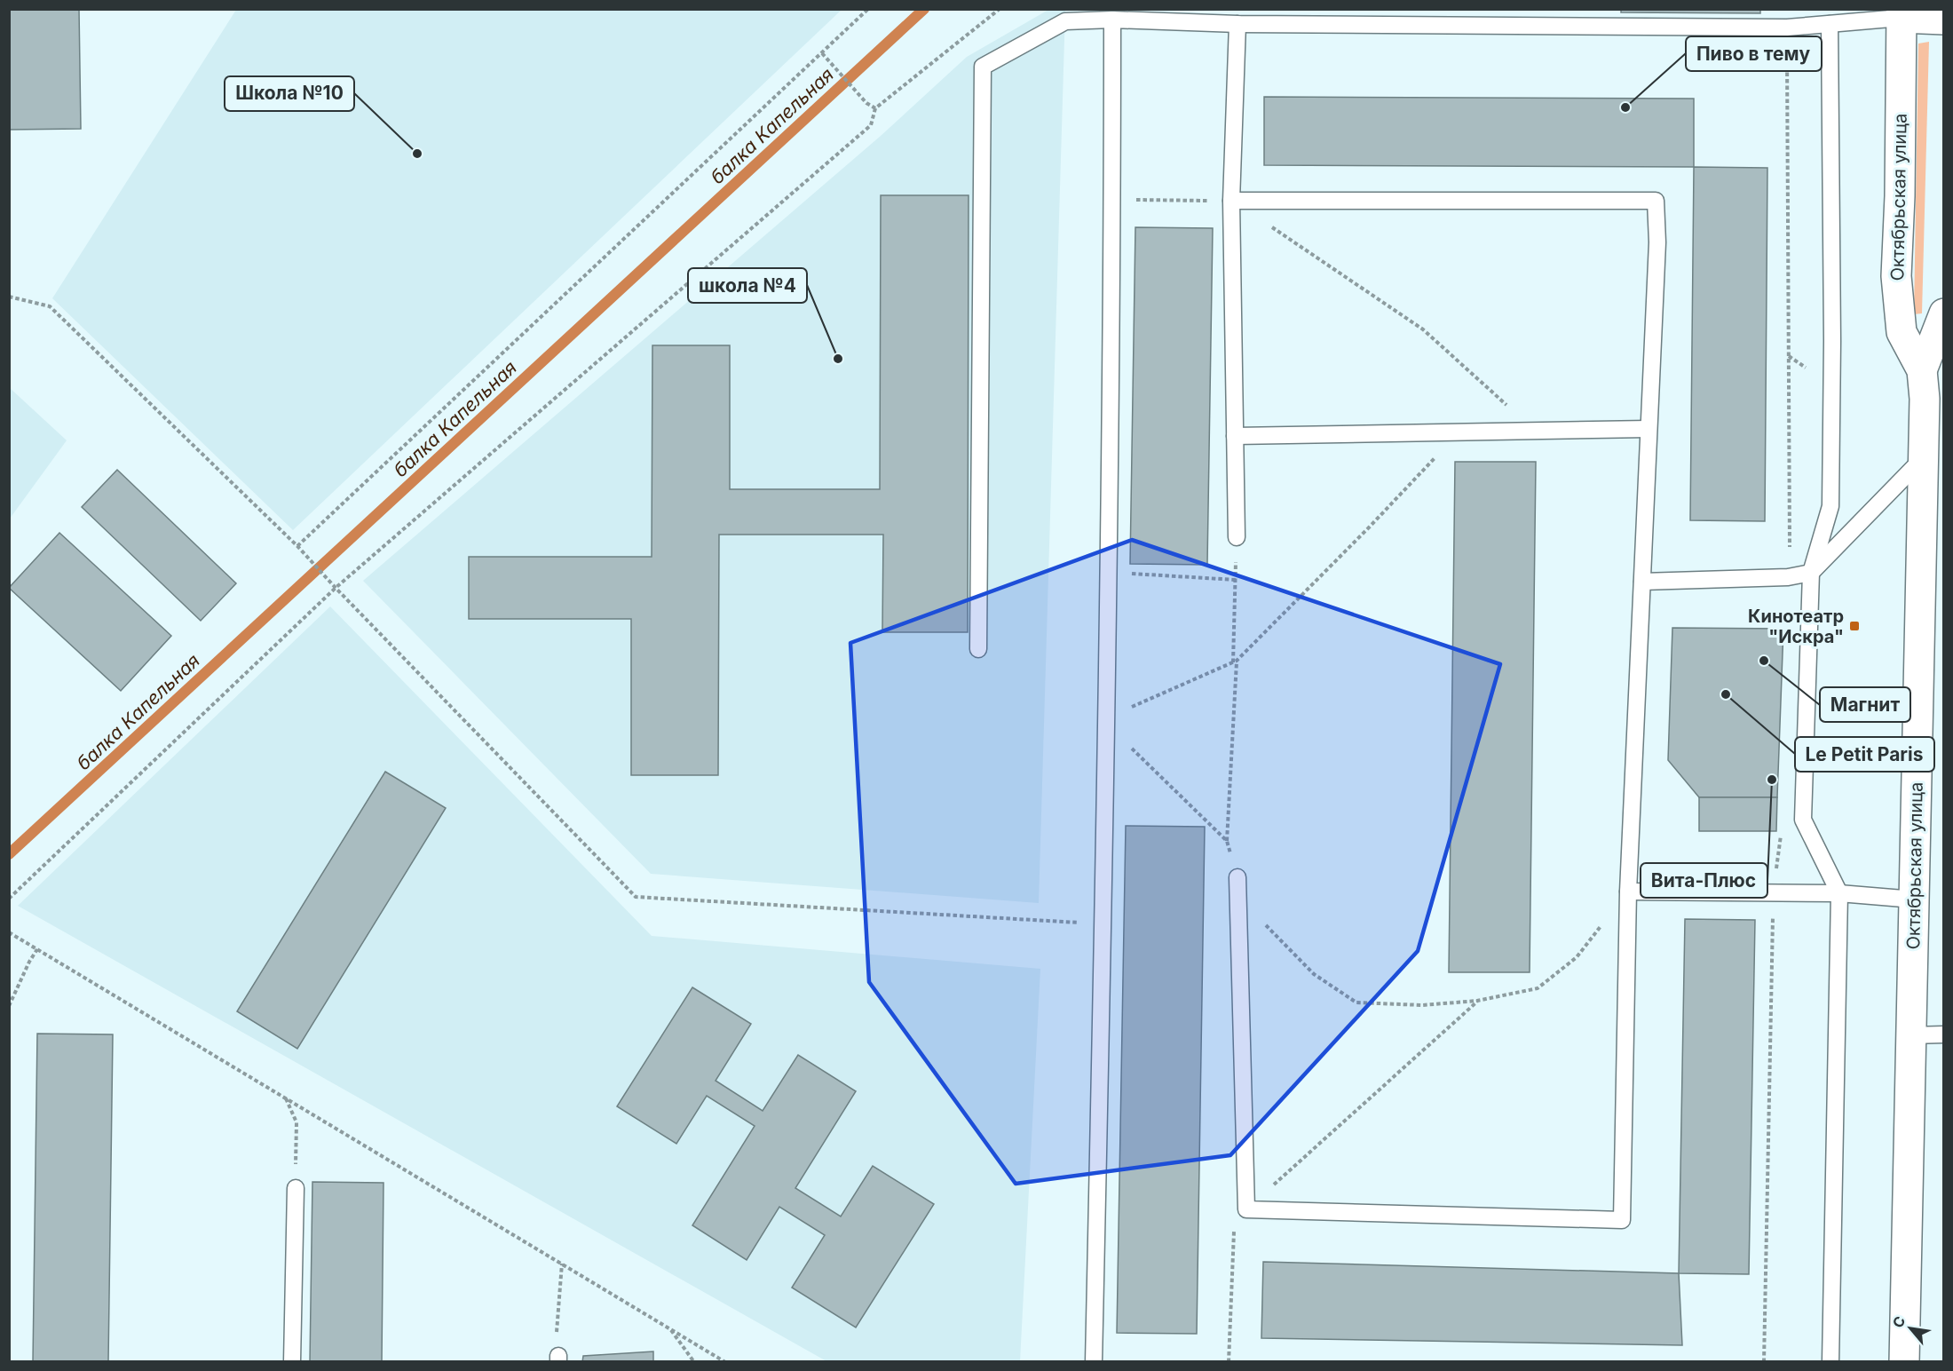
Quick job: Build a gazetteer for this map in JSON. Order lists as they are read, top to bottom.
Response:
{
  "streets": {
    "main road": ["Октябрьская улица"]
  },
  "water": ["балка Капельная"],
  "places": {
    "other": [
      "Пиво в тему",
      "Школа №10",
      "школа №4",
      "Магнит",
      "Le Petit Paris",
      "Вита-Плюс"
    ],
    "transit": ["Кинотеатр \"Искра\""]
  },
  "north": "top left"
}
